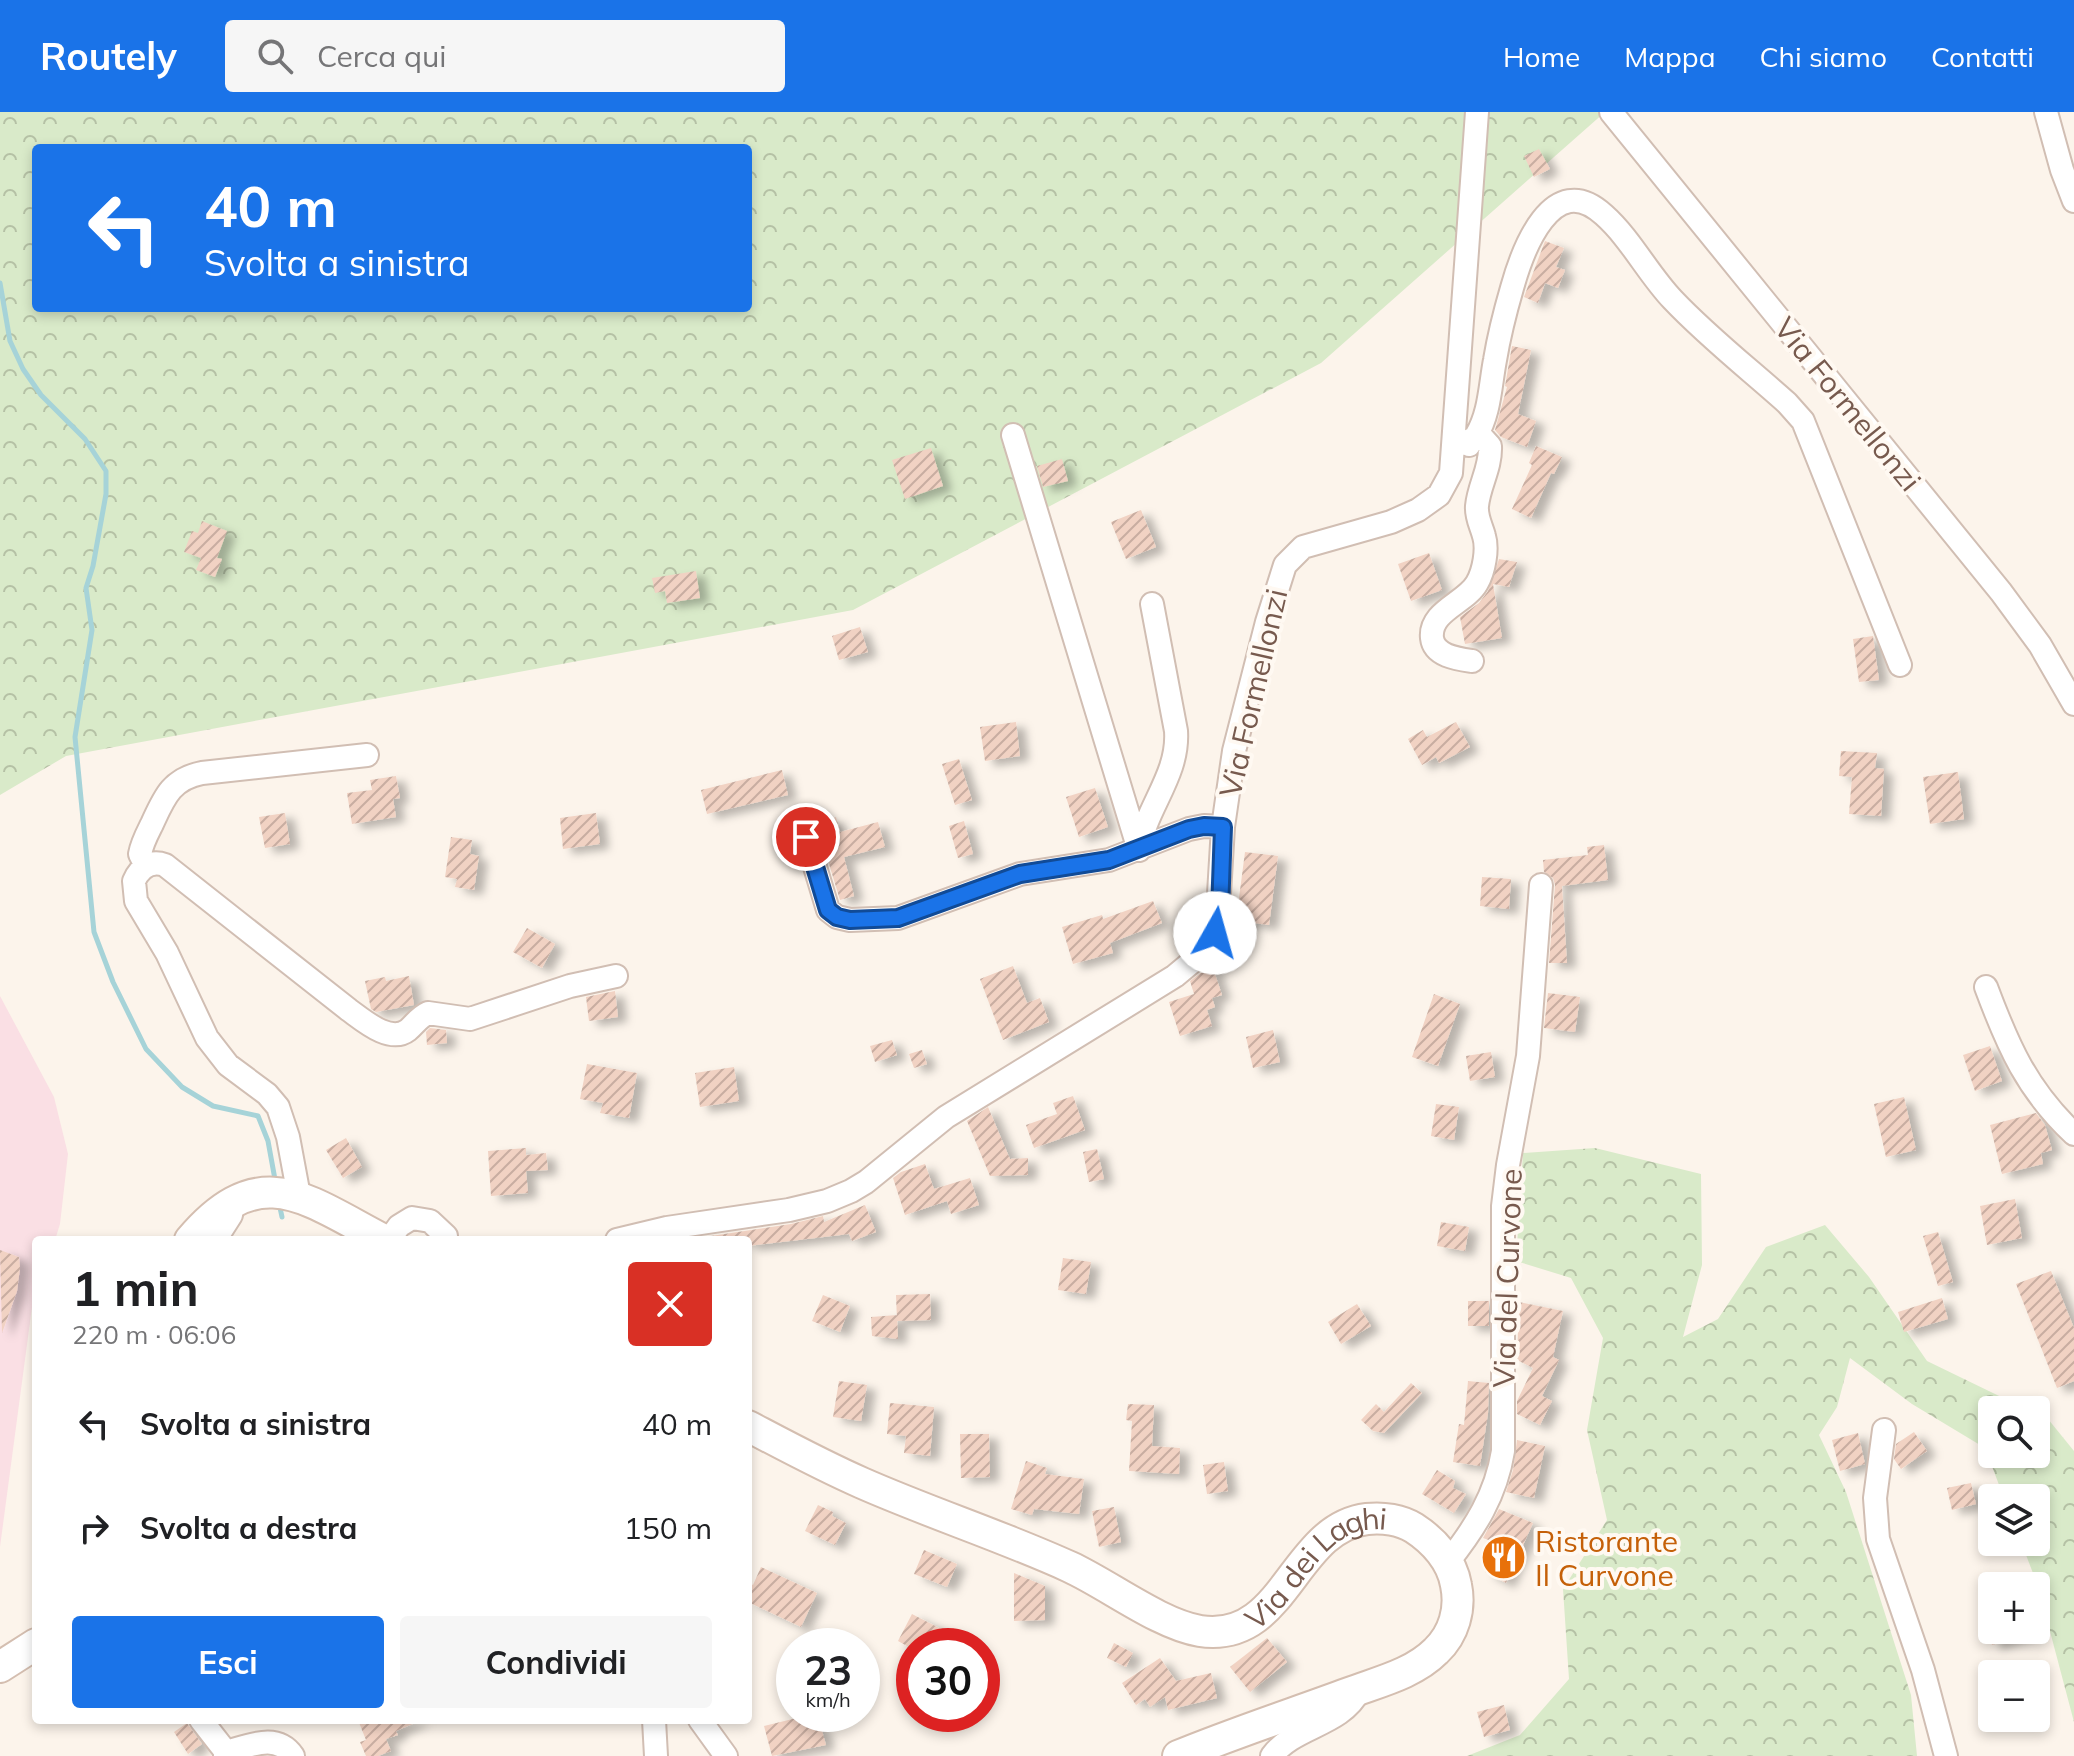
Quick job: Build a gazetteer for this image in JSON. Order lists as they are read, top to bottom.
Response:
{
  "streets": {
    "main road": ["Via dei Laghi"],
    "street": ["Via Formellonzi", "Via del Curvone"]
  },
  "crossings": [
    ["Via del Curvone", "Via dei Laghi"]
  ],
  "places": {
    "restaurant": ["Ristorante Il Curvone"]
  },
  "page": {
    "header": "Routely",
    "search": "Cerca qui",
    "nav": [
      "Home",
      "Mappa",
      "Chi siamo",
      "Contatti"
    ],
    "turn": ["40 m", "Svolta a sinistra"],
    "heading": ["1 min", "220 m · 06:06"],
    "list": [
      {
        "name": "Svolta a sinistra",
        "value": "40 m"
      },
      {
        "name": "Svolta a destra",
        "value": "150 m"
      }
    ],
    "map_buttons": ["+", "−"],
    "buttons": ["Esci", "Condividi"],
    "speed": "23 km/h",
    "limit": "30"
  }
}
